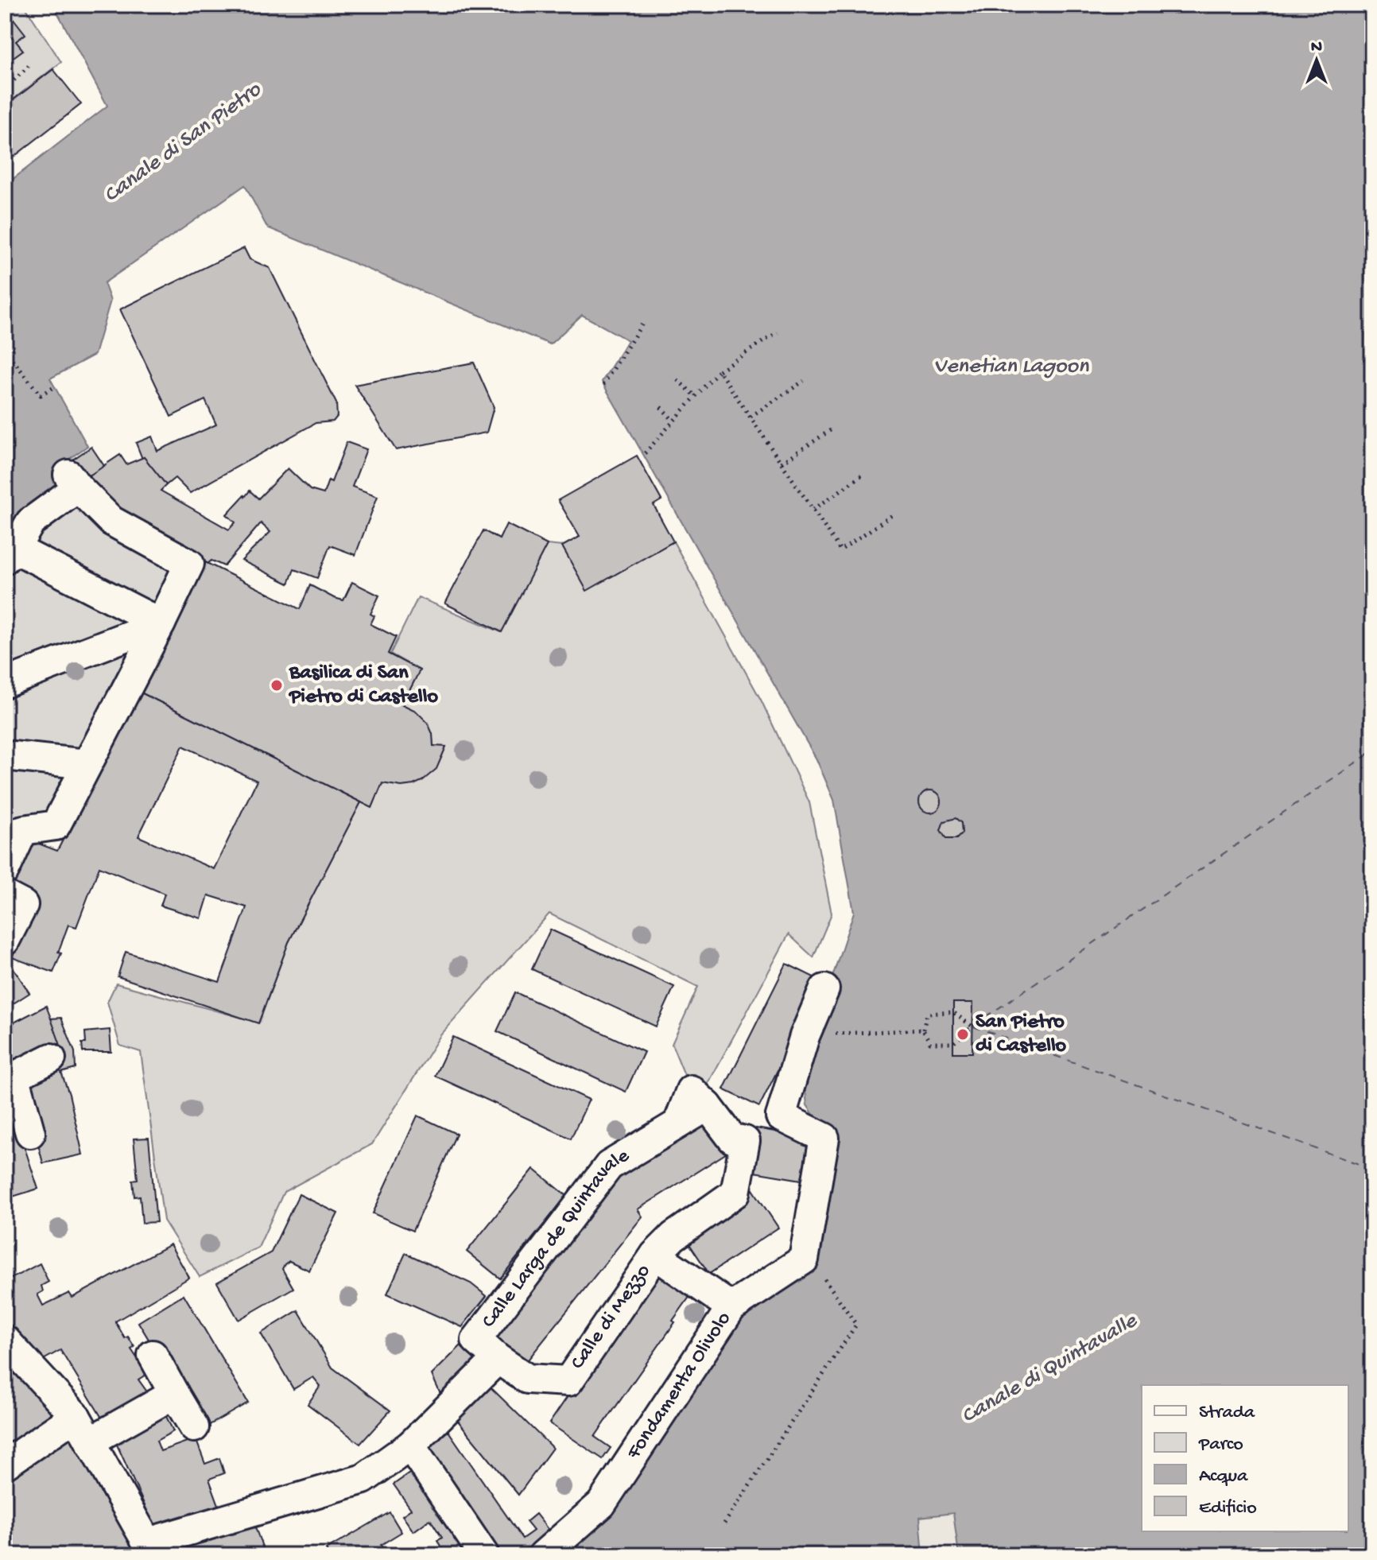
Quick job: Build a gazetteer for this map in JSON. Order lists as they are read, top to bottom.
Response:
{
  "streets": {
    "street": ["Calle Larga de Quintavale", "Calle di Mezzo", "Fondamenta Olivolo"]
  },
  "crossings": [
    ["Calle Larga de Quintavale", "Calle di Mezzo"]
  ],
  "water": ["Canale di San Pietro", "Venetian Lagoon", "Canale di Quintavalle"],
  "places": ["Basilica di San Pietro di Castello", "San Pietro di Castello"],
  "legend": [
    "Strada",
    "Parco",
    "Acqua",
    "Edificio"
  ],
  "north": "top"
}
